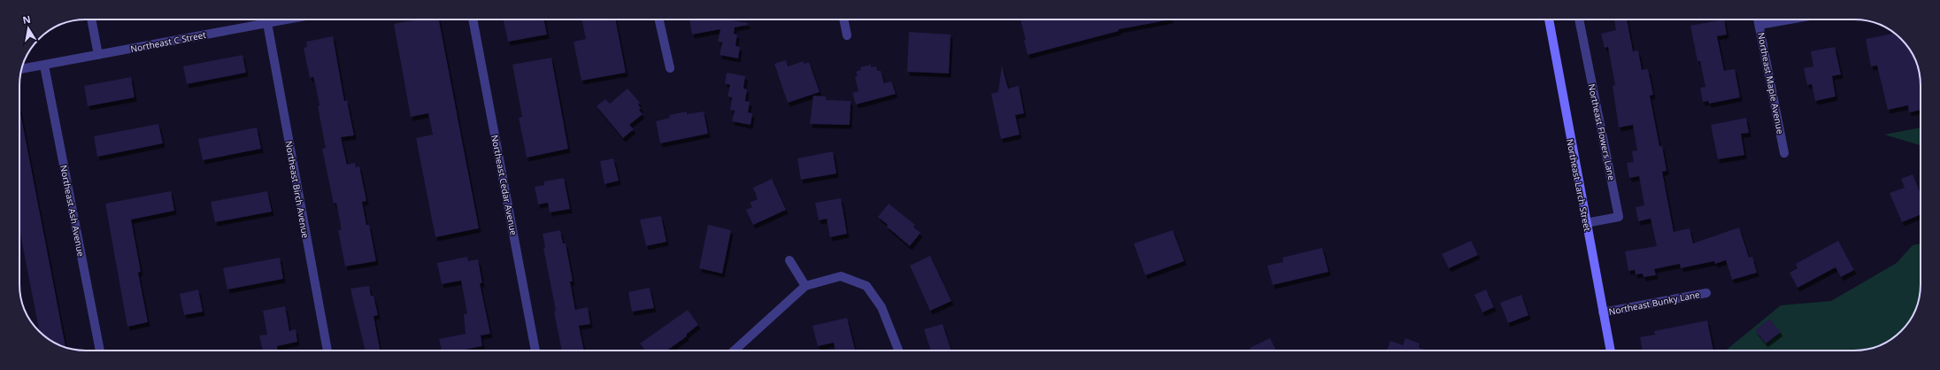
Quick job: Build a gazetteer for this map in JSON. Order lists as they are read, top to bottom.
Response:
{
  "streets": {
    "main road": ["Northeast Larch Street"],
    "street": [
      "Northeast C Street",
      "Northeast Maple Avenue",
      "Northeast Flowers Lane",
      "Northeast Cedar Avenue",
      "Northeast Birch Avenue",
      "Northeast Ash Avenue",
      "Northeast Bunky Lane"
    ]
  },
  "crossings": [
    ["Northeast C Street", "Northeast Birch Avenue"],
    ["Northeast C Street", "Northeast Ash Avenue"],
    ["Northeast Flowers Lane", "Northeast Larch Street"],
    ["Northeast Larch Street", "Northeast Bunky Lane"]
  ],
  "north": "top"
}
